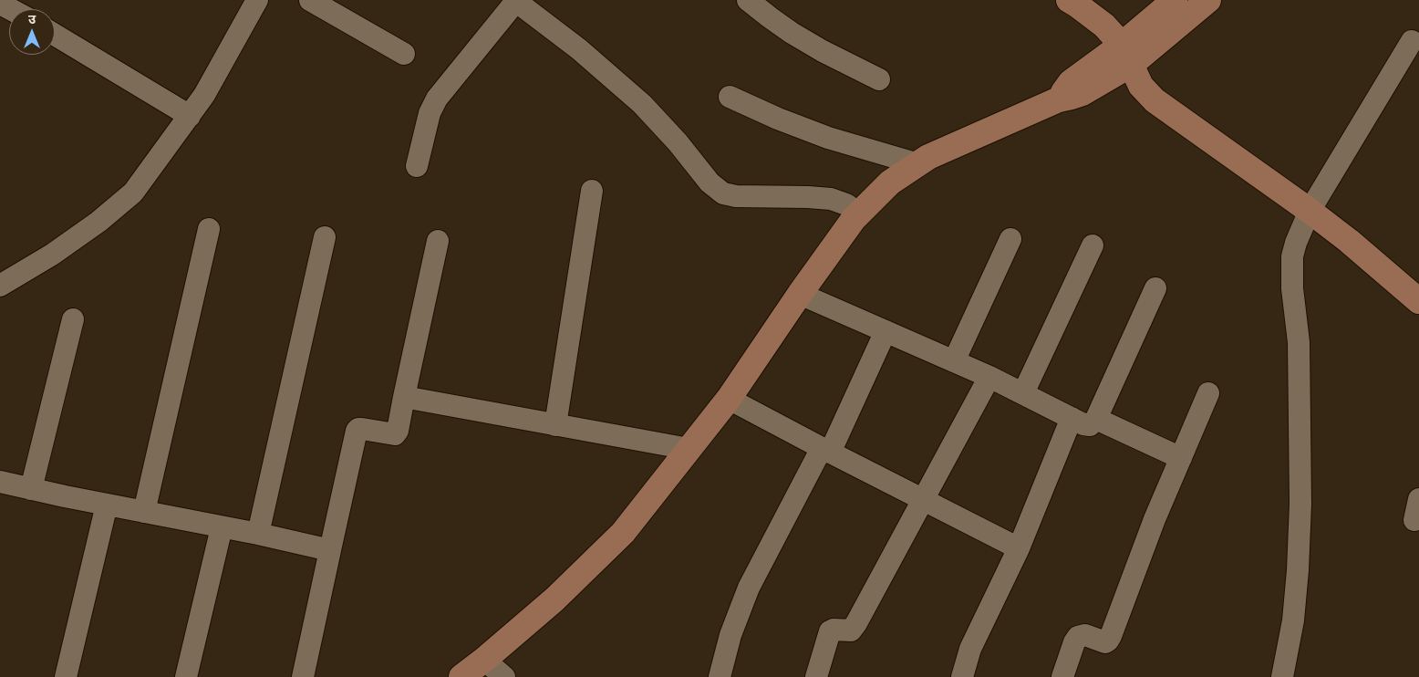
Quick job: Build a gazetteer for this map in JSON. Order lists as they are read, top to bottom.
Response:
{
  "north": "top"
}
